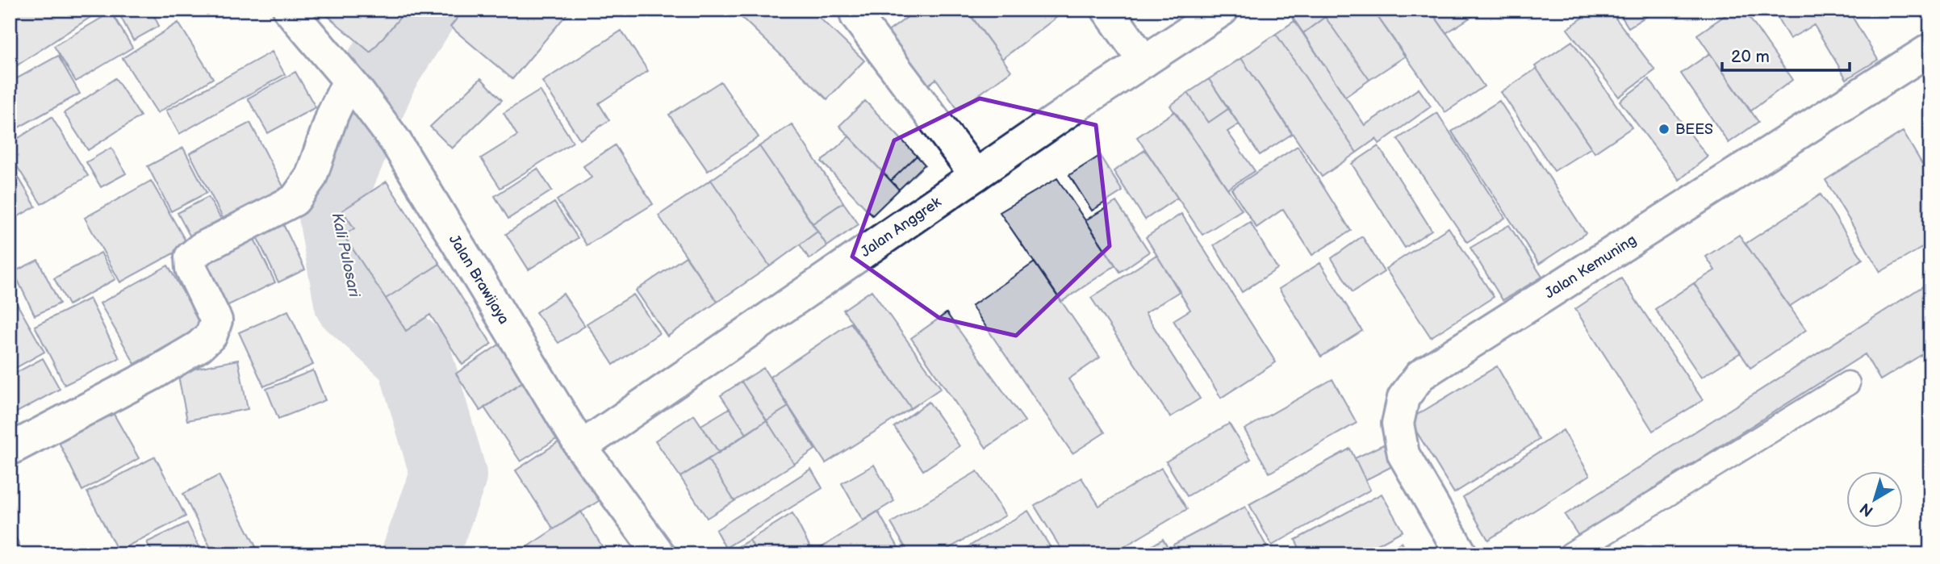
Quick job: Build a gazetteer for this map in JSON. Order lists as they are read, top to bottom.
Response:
{
  "streets": {
    "street": ["Jalan Anggrek", "Jalan Kemuning", "Jalan Brawijaya"]
  },
  "crossings": [
    ["Jalan Anggrek", "Jalan Brawijaya"]
  ],
  "water": ["Kali Pulosari"],
  "places": ["BEES"],
  "scale_bar": "20 m",
  "north": "bottom left"
}
